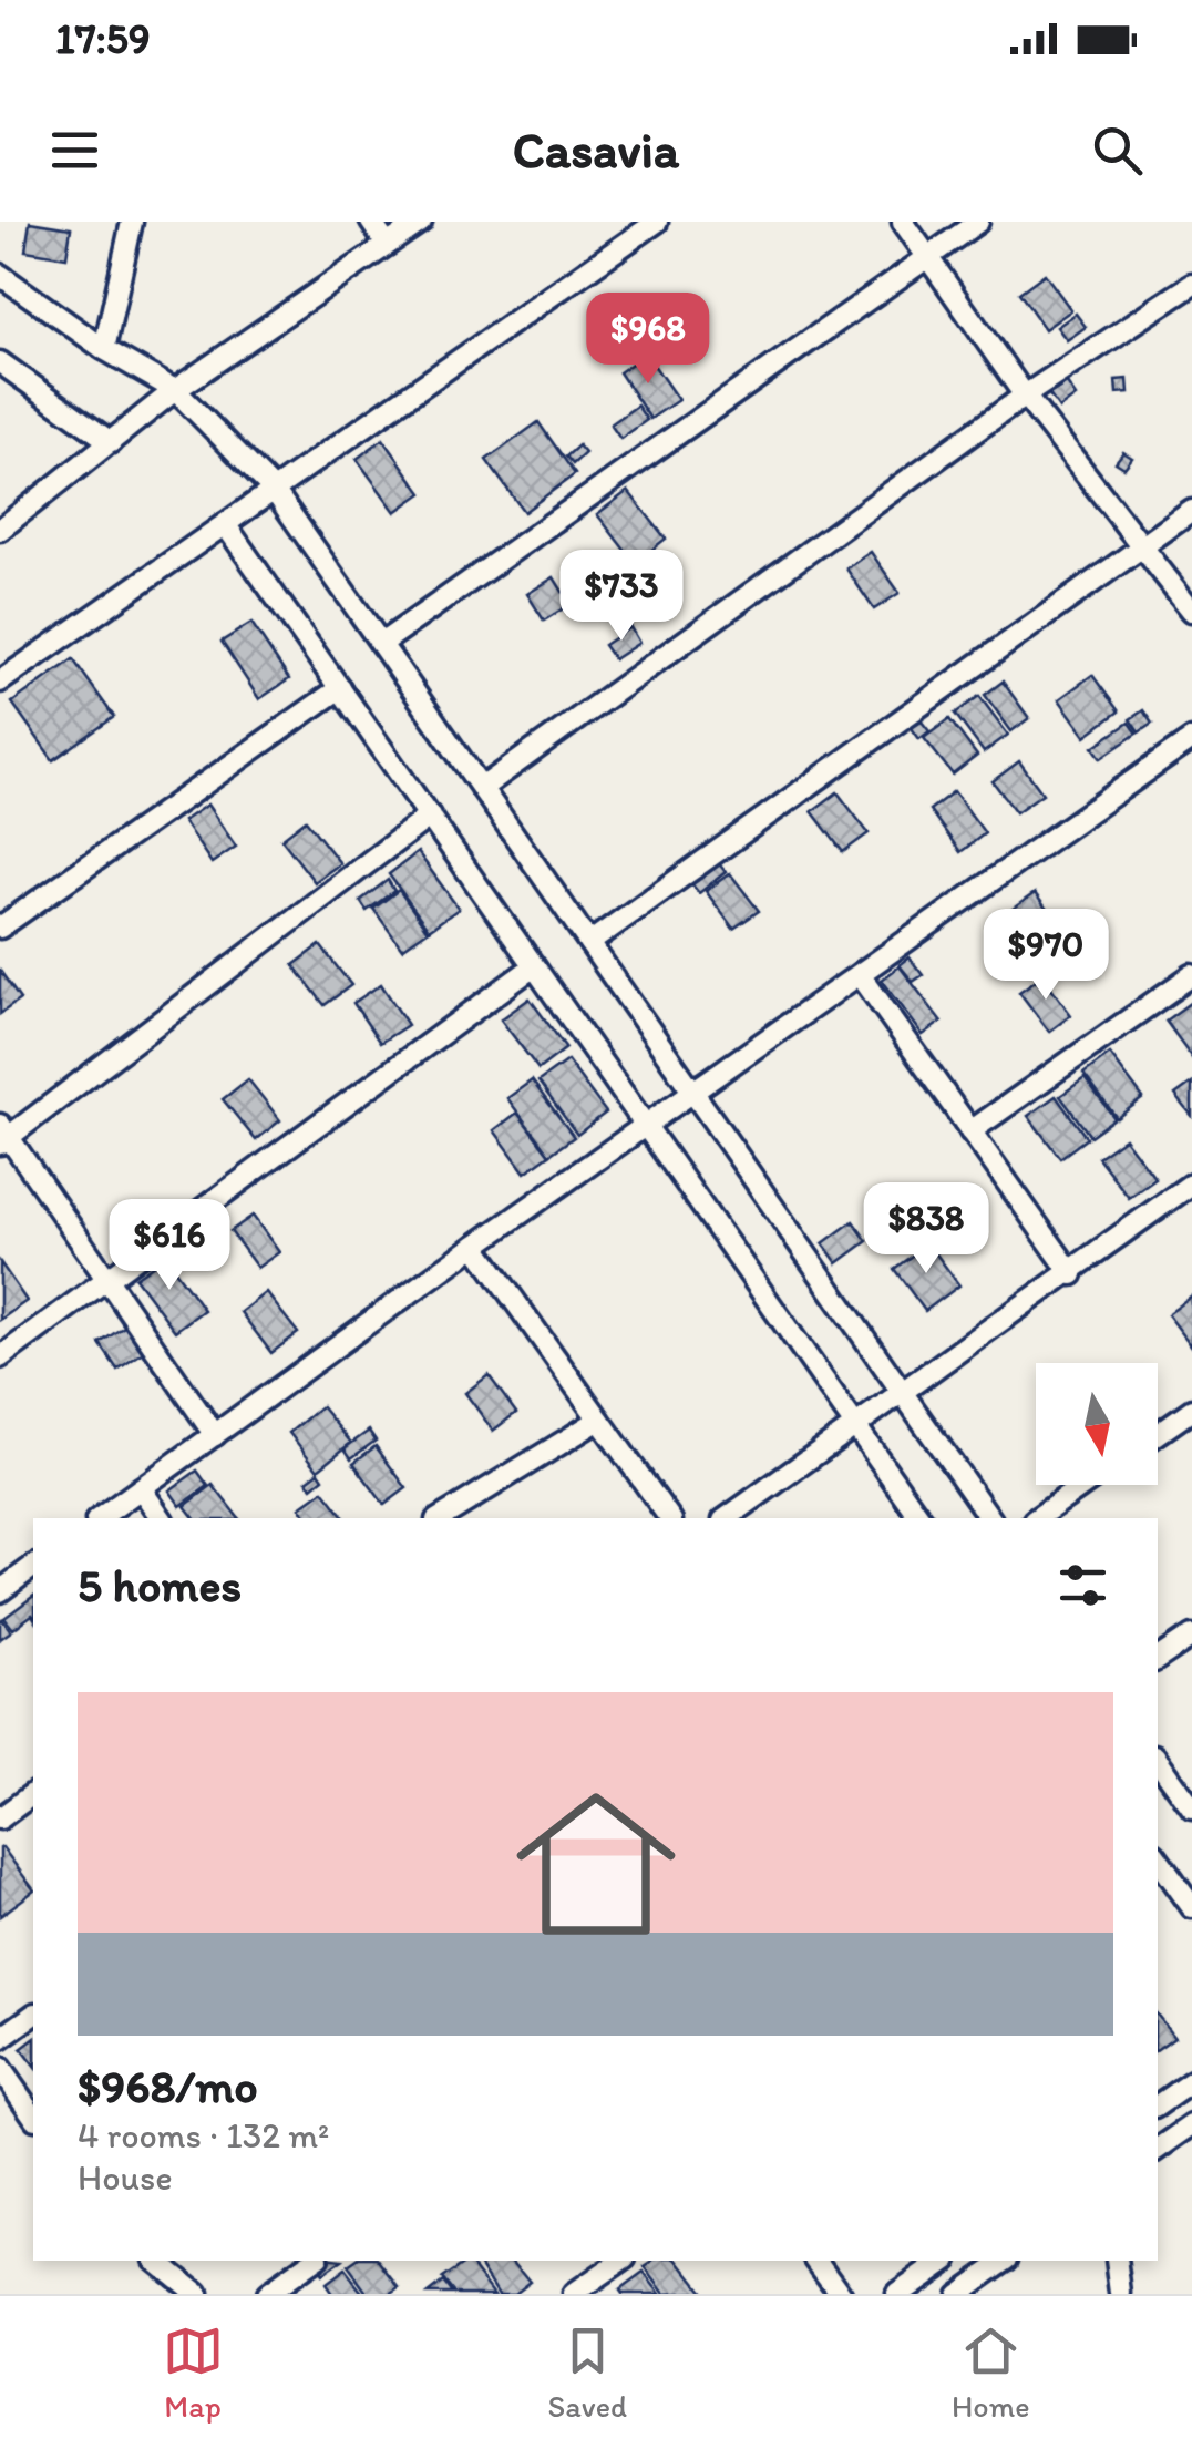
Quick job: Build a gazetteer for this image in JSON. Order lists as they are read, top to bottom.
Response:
{
  "north": "bottom",
  "page": {
    "status": "17:59",
    "header": "Casavia",
    "price": [
      "$968",
      "$733",
      "$970",
      "$838",
      "$616"
    ],
    "heading": "5 homes",
    "list": [
      {
        "name": "$968/mo",
        "note": "4 rooms · 132 m² · House"
      }
    ],
    "tabs": ["Map", "Saved", "Home"]
  }
}
